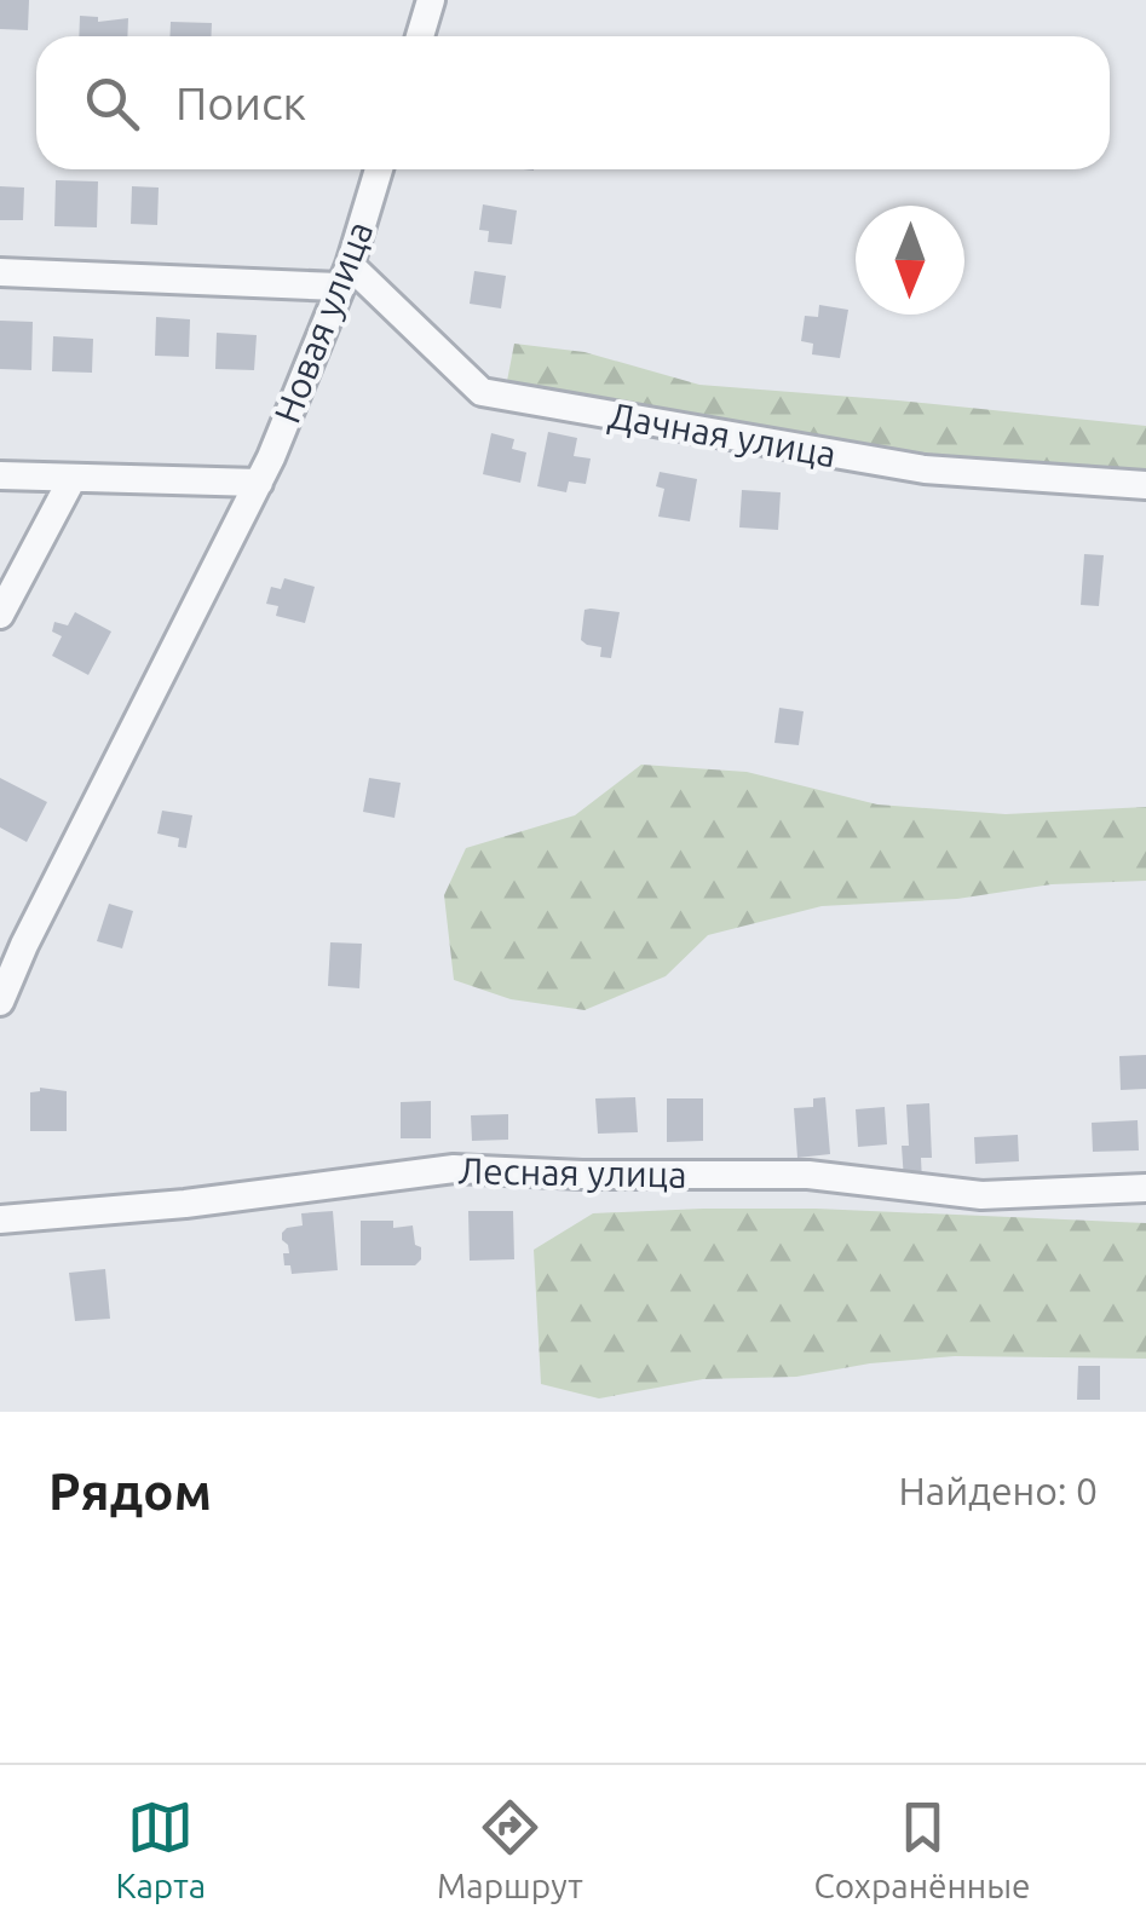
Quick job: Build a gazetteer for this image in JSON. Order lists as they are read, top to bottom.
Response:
{
  "streets": {
    "street": ["Новая улица", "Дачная улица", "Лесная улица"]
  },
  "crossings": [
    ["Новая улица", "Дачная улица"]
  ],
  "north": "bottom",
  "page": {
    "search": "Поиск",
    "heading": ["Рядом", "Найдено: 0"],
    "nav": ["Карта", "Маршрут", "Сохранённые"]
  }
}
